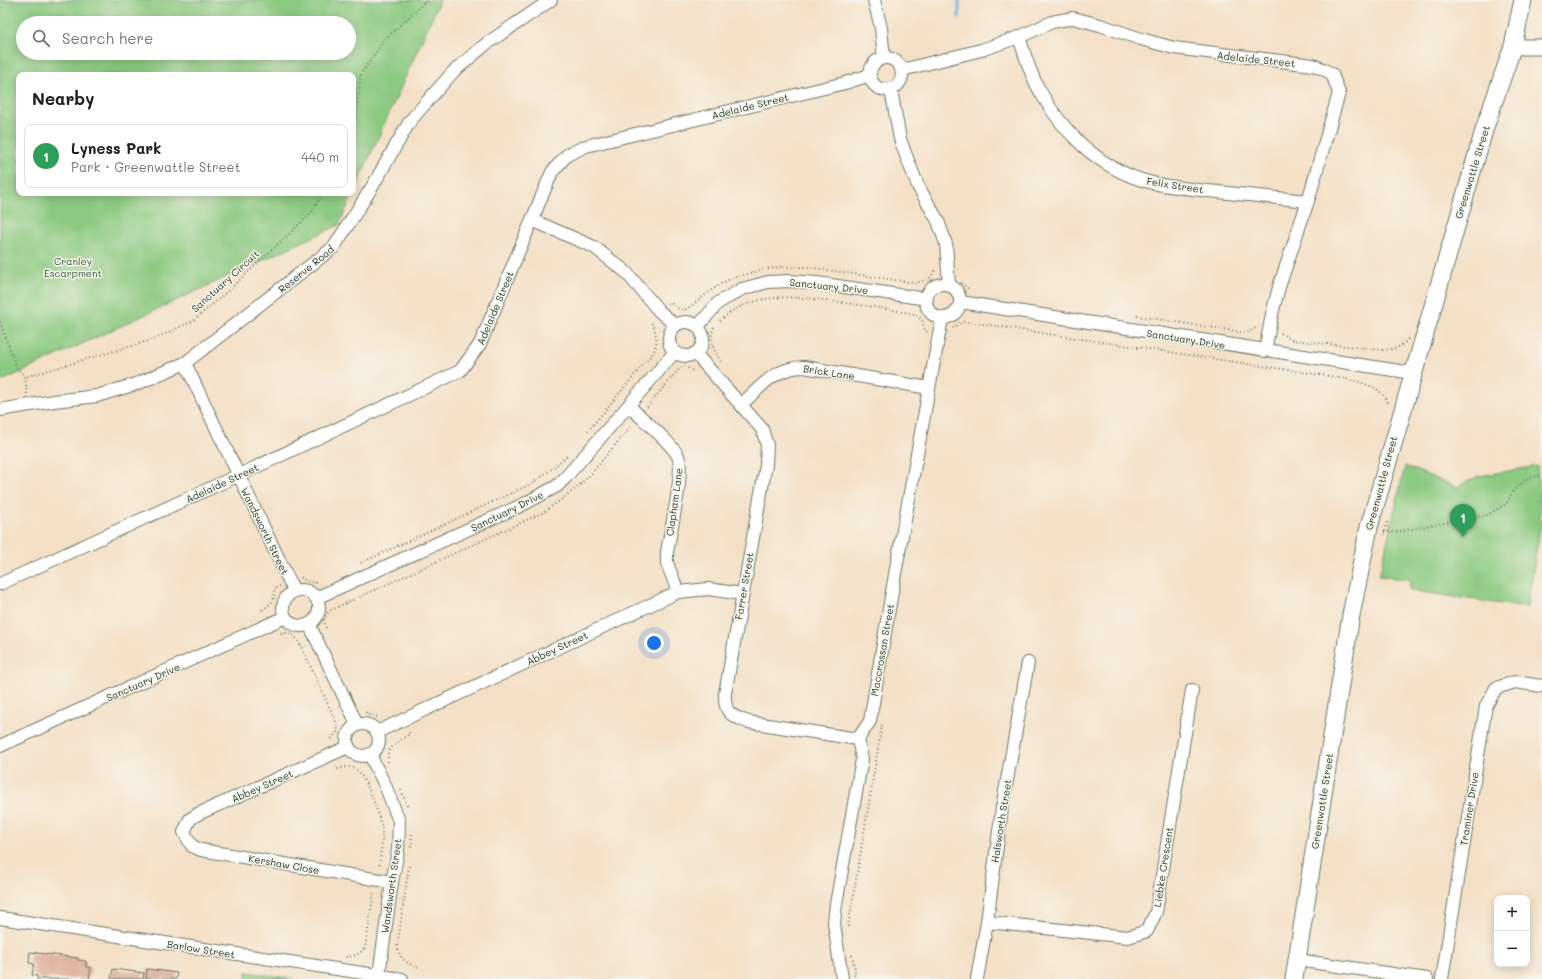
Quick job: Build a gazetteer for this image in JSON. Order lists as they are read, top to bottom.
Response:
{
  "streets": {
    "main road": ["Greenwattle Street"],
    "street": [
      "Adelaide Street",
      "Felix Street",
      "Reserve Road",
      "Sanctuary Drive",
      "Brick Lane",
      "Clapham Lane",
      "Wandsworth Street",
      "Farrer Street",
      "Abbey Street",
      "Maccrossan Street",
      "Traminer Drive",
      "Halsworth Street",
      "Kershaw Close",
      "Liebke Crescent",
      "Barlow Street"
    ],
    "path": ["Sanctuary Circuit"]
  },
  "crossings": [
    ["Adelaide Street", "Felix Street"],
    ["Adelaide Street", "Sanctuary Drive"],
    ["Adelaide Street", "Wandsworth Street"],
    ["Greenwattle Street", "Sanctuary Drive"],
    ["Reserve Road", "Wandsworth Street"],
    ["Sanctuary Drive", "Clapham Lane"],
    ["Sanctuary Drive", "Wandsworth Street"],
    ["Sanctuary Drive", "Farrer Street"],
    ["Sanctuary Drive", "Maccrossan Street"],
    ["Brick Lane", "Farrer Street"],
    ["Brick Lane", "Maccrossan Street"],
    ["Clapham Lane", "Abbey Street"],
    ["Wandsworth Street", "Abbey Street"],
    ["Wandsworth Street", "Kershaw Close"],
    ["Wandsworth Street", "Barlow Street"],
    ["Farrer Street", "Abbey Street"],
    ["Farrer Street", "Maccrossan Street"],
    ["Abbey Street", "Kershaw Close"],
    ["Halsworth Street", "Liebke Crescent"]
  ],
  "parks": ["Cranley Escarpment"],
  "page": {
    "search": "Search here",
    "heading": "Nearby",
    "list": [
      {
        "mark": "1",
        "name": "Lyness Park",
        "note": "Park · Greenwattle Street",
        "value": "440 m"
      }
    ],
    "pins": "1",
    "map_buttons": ["+", "−"]
  }
}
